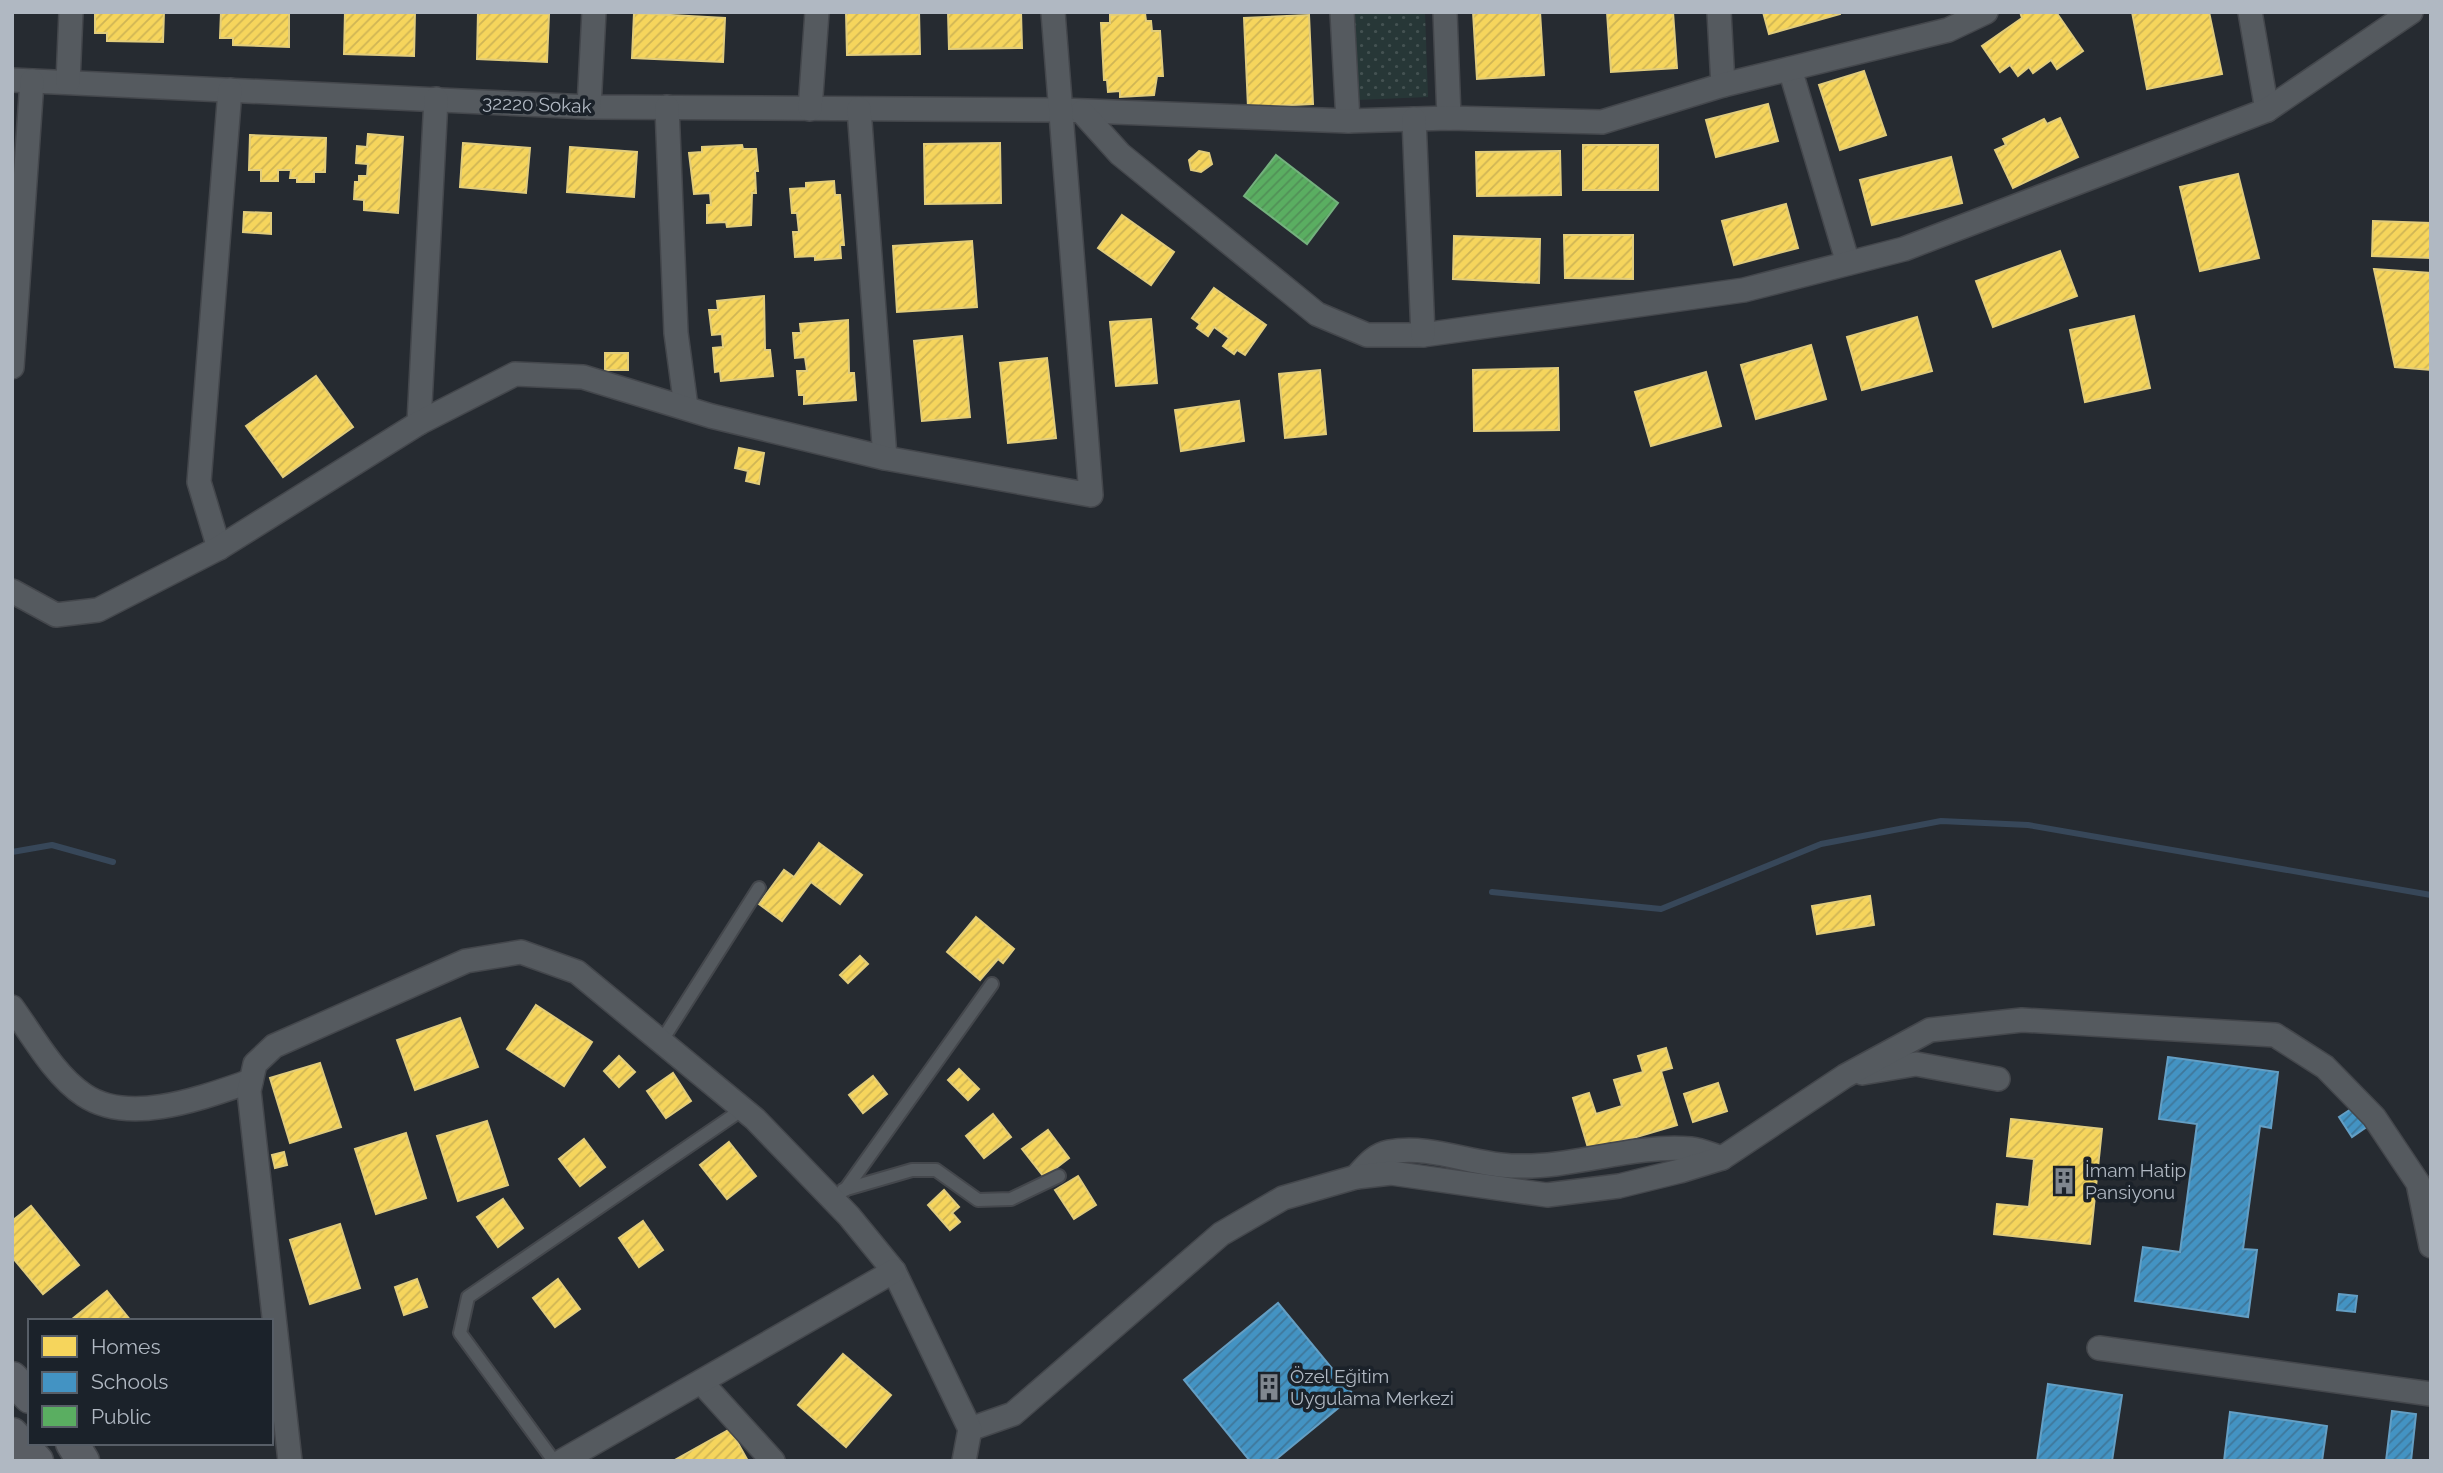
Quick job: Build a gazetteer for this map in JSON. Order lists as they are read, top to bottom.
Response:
{
  "streets": {
    "street": ["32220 Sokak"]
  },
  "places": {
    "building": ["İmam Hatip Pansiyonu", "Özel Eğitim Uygulama Merkezi"]
  },
  "legend": ["Homes", "Schools", "Public"]
}
